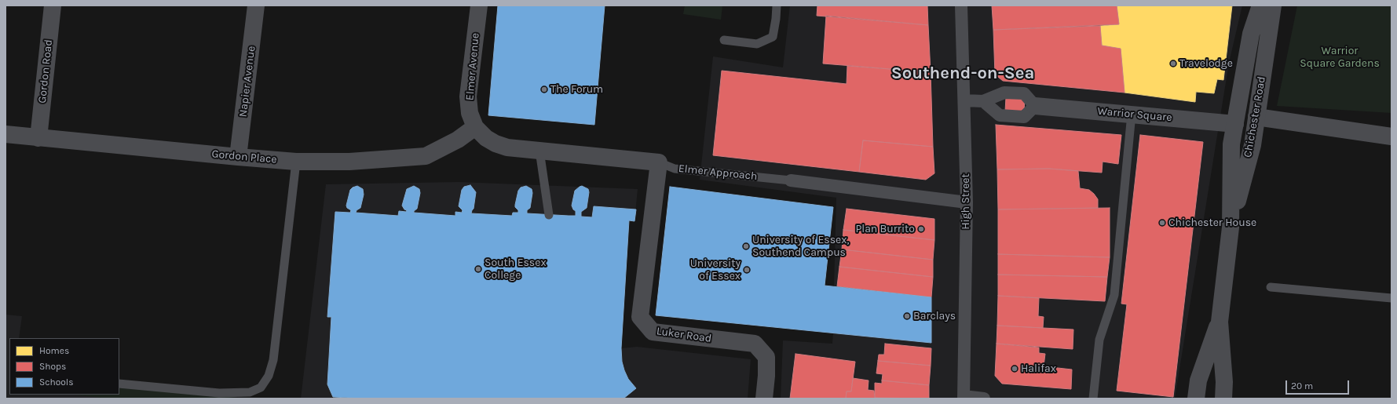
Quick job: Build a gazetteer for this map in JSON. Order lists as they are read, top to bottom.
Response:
{
  "streets": {
    "street": [
      "Elmer Avenue",
      "Gordon Road",
      "Napier Avenue",
      "Warrior Square",
      "Chichester Road",
      "Gordon Place",
      "Elmer Approach",
      "High Street",
      "Luker Road"
    ]
  },
  "crossings": [
    ["Elmer Avenue", "Gordon Place"],
    ["Elmer Avenue", "Elmer Approach"],
    ["Gordon Road", "Gordon Place"],
    ["Napier Avenue", "Gordon Place"],
    ["Warrior Square", "Chichester Road"],
    ["Gordon Place", "Elmer Approach"],
    ["Elmer Approach", "High Street"],
    ["Elmer Approach", "Luker Road"]
  ],
  "districts": ["Southend-on-Sea"],
  "parks": ["Warrior Square Gardens"],
  "places": [
    "Travelodge",
    "The Forum",
    "Chichester House",
    "Plan Burrito",
    "University of Essex, Southend Campus",
    "South Essex College",
    "University of Essex",
    "Barclays",
    "Halifax"
  ],
  "legend": ["Homes", "Shops", "Schools"],
  "scale_bar": "20 m"
}
